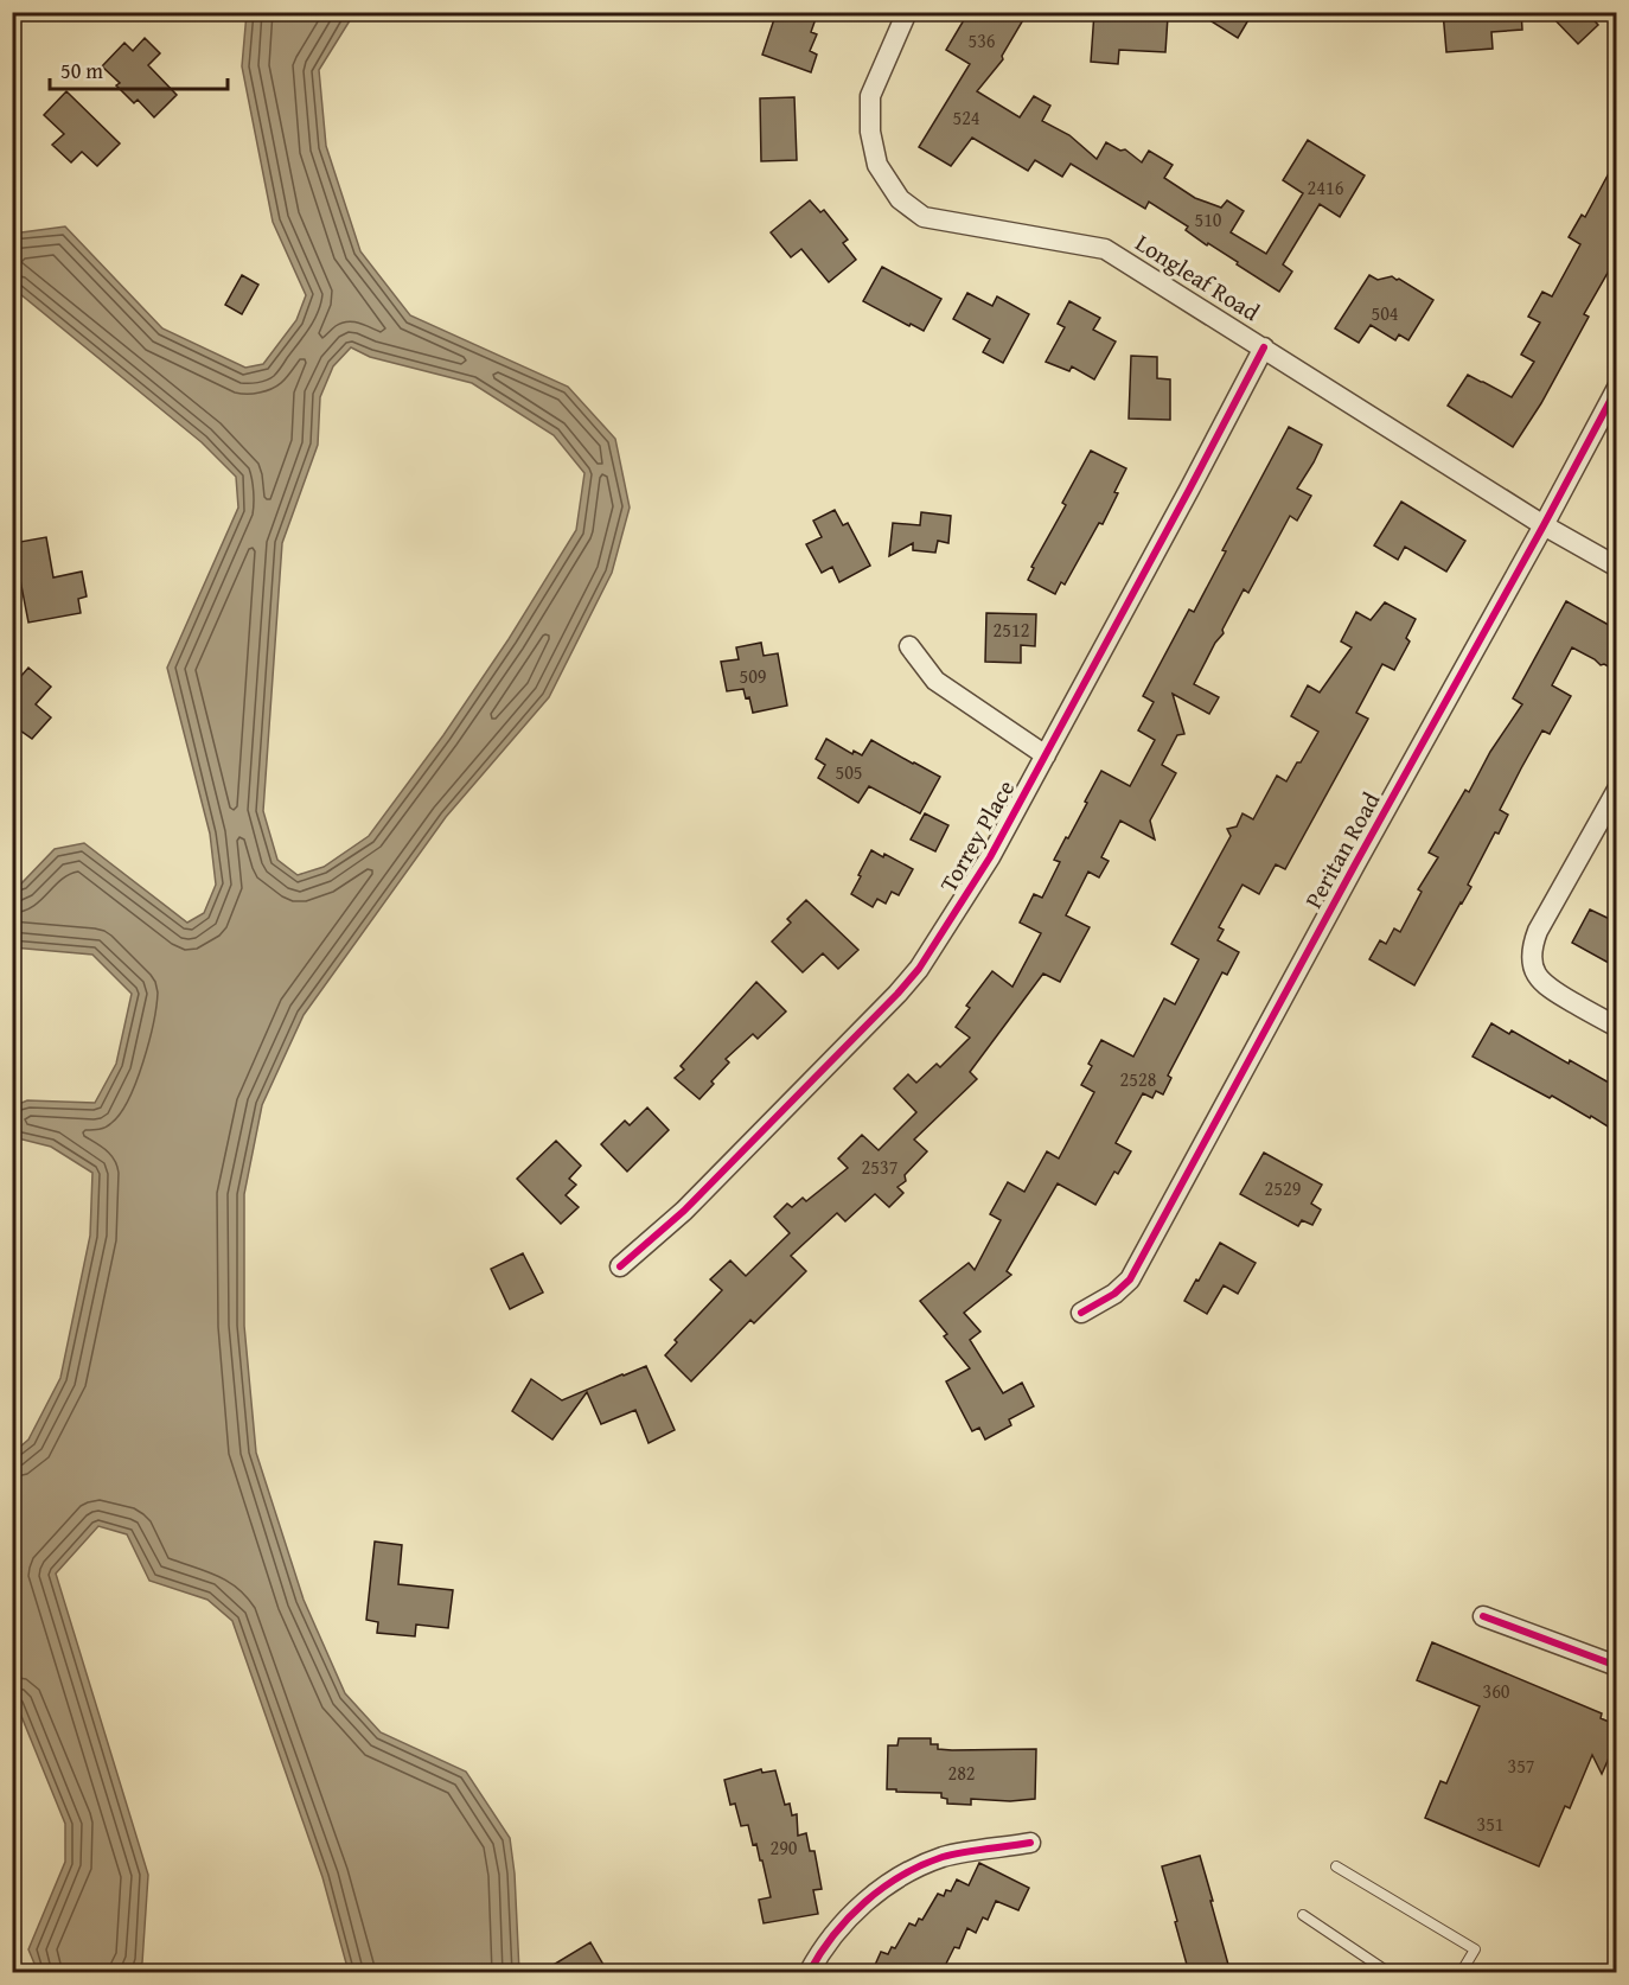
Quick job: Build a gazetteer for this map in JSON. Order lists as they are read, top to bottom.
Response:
{
  "streets": {
    "street": ["Longleaf Road", "Torrey Place", "Peritan Road"]
  },
  "crossings": [
    ["Longleaf Road", "Torrey Place"],
    ["Longleaf Road", "Peritan Road"]
  ],
  "house_numbers": [
    "536",
    "524",
    "2416",
    "510",
    "504",
    "2512",
    "509",
    "505",
    "2528",
    "2537",
    "2529",
    "360",
    "357",
    "282",
    "351",
    "290"
  ],
  "scale_bar": "50 m"
}
